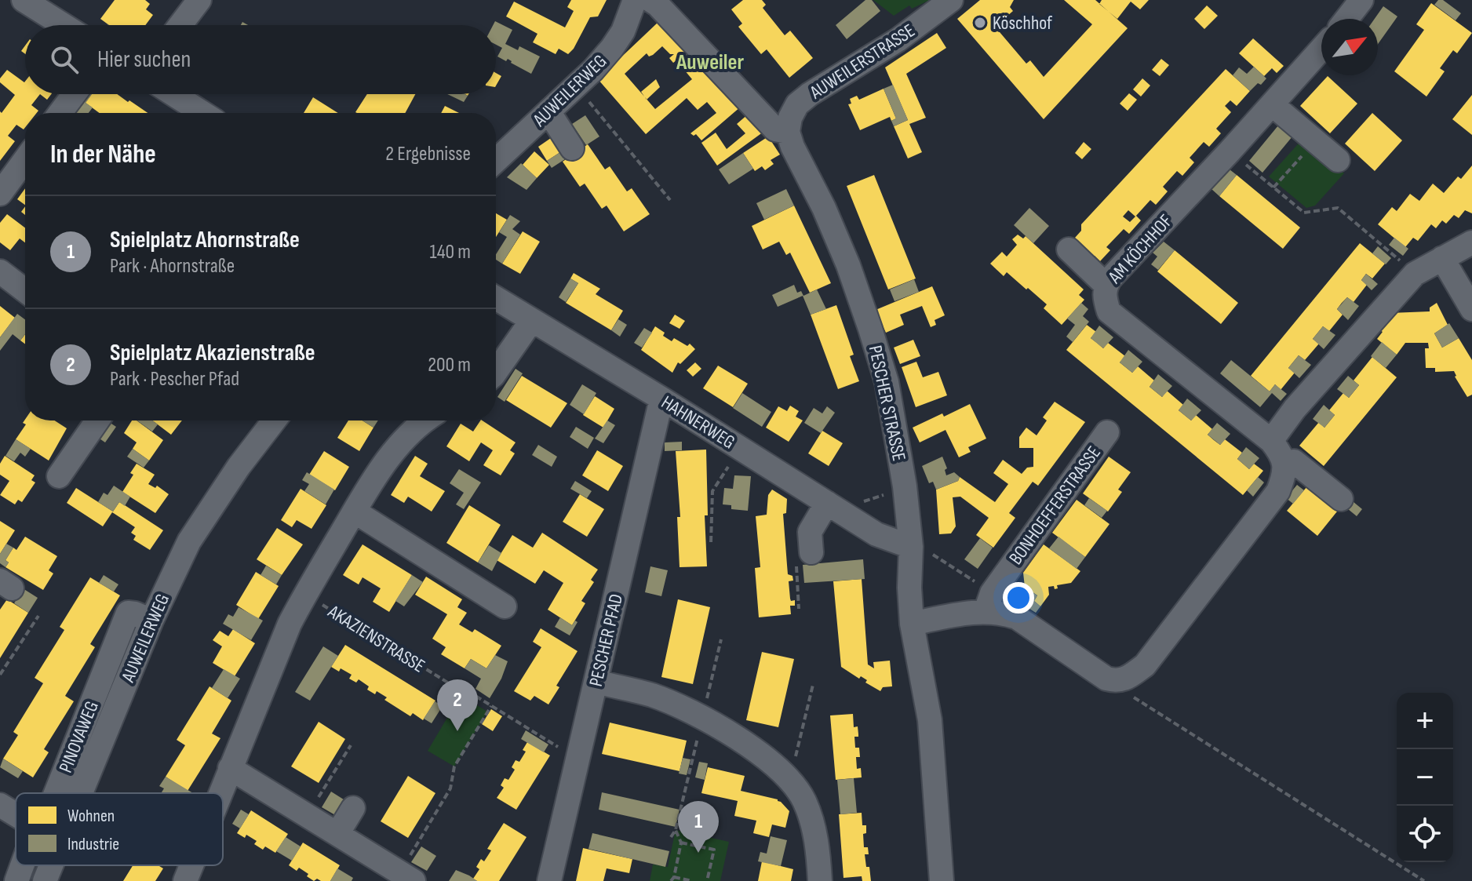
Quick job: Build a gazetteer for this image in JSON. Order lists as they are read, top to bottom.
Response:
{
  "streets": {
    "street": [
      "AUWEILERSTRASSE",
      "AUWEILERWEG",
      "AM KÖCHHOF",
      "PESCHER STRASSE",
      "HAHNERWEG",
      "BONHOEFFERSTRASSE",
      "PESCHER PFAD",
      "PINOVAWEG"
    ],
    "path": ["AKAZIENSTRASSE"]
  },
  "crossings": [
    ["AUWEILERSTRASSE", "PESCHER STRASSE"],
    ["AUWEILERWEG", "PINOVAWEG"],
    ["PESCHER STRASSE", "HAHNERWEG"],
    ["HAHNERWEG", "PESCHER PFAD"],
    ["AKAZIENSTRASSE", "PESCHER PFAD"]
  ],
  "districts": ["Auweiler"],
  "places": ["Köschhof"],
  "legend": ["Wohnen", "Industrie"],
  "north": "top right",
  "page": {
    "search": "Hier suchen",
    "heading": ["In der Nähe", "2 Ergebnisse"],
    "list": [
      {
        "mark": "1",
        "name": "Spielplatz Ahornstraße",
        "note": "Park · Ahornstraße",
        "value": "140 m"
      },
      {
        "mark": "2",
        "name": "Spielplatz Akazienstraße",
        "note": "Park · Pescher Pfad",
        "value": "200 m"
      }
    ],
    "pins": ["2", "1"],
    "map_buttons": ["+", "−"]
  }
}
